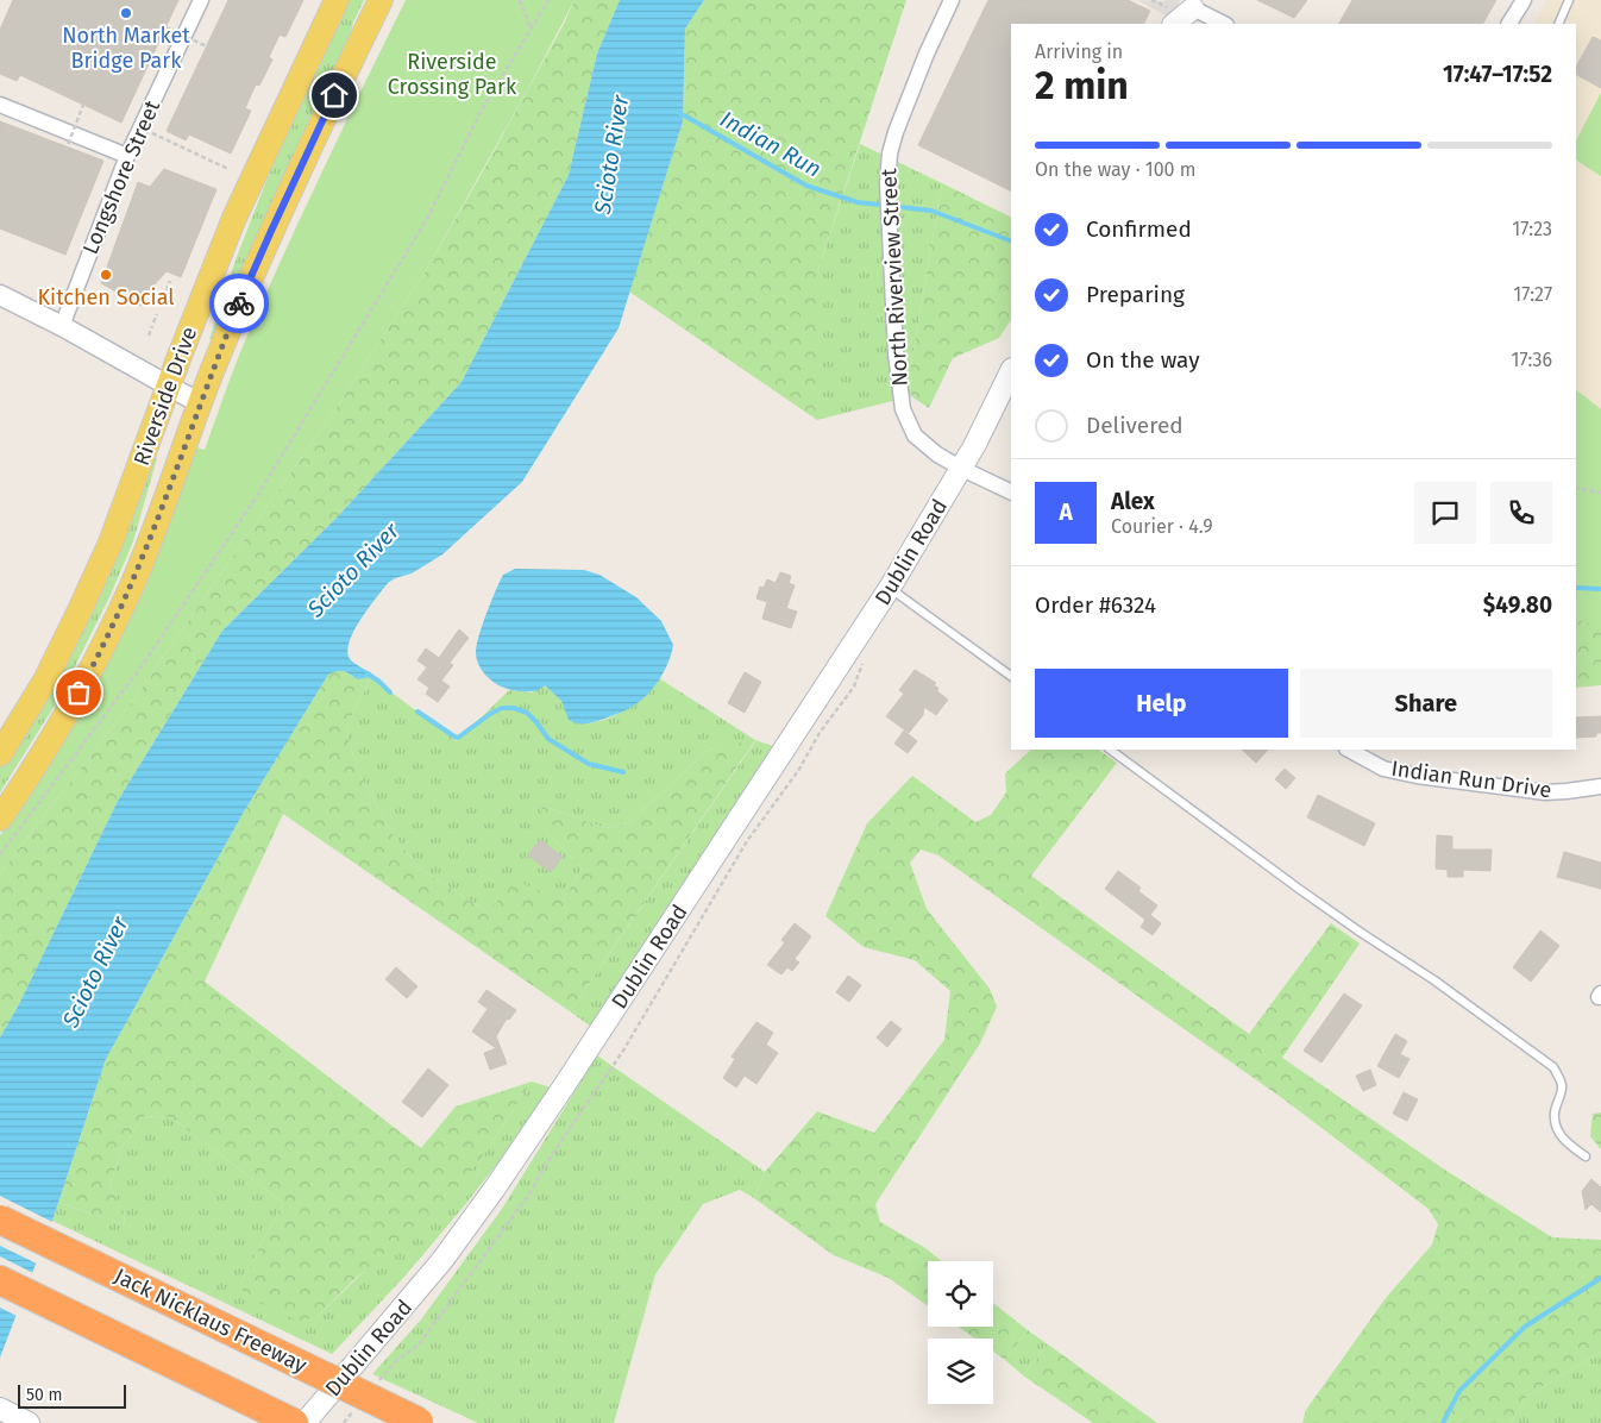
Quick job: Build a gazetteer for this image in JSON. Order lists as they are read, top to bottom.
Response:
{
  "streets": {
    "highway": ["Jack Nicklaus Freeway"],
    "main road": ["Riverside Drive", "Dublin Road"],
    "street": ["Longshore Street", "North Riverview Street", "Indian Run Drive"]
  },
  "crossings": [
    ["North Riverview Street", "Dublin Road"]
  ],
  "water": ["Indian Run", "Scioto River"],
  "parks": ["Riverside Crossing Park"],
  "places": ["North Market Bridge Park", "Kitchen Social"],
  "scale_bar": "50 m",
  "page": {
    "heading": ["2 min", "Arriving in", "17:47–17:52"],
    "panel": [
      "Alex",
      "Courier · 4.9",
      "Order #6324",
      "$49.80"
    ],
    "bar": "On the way · 100 m",
    "list": [
      ["Confirmed", "17:23"],
      ["Preparing", "17:27"],
      ["On the way", "17:36"],
      "Delivered"
    ],
    "round": "A",
    "buttons": ["Help", "Share"],
    "scale": "50 m"
  }
}
